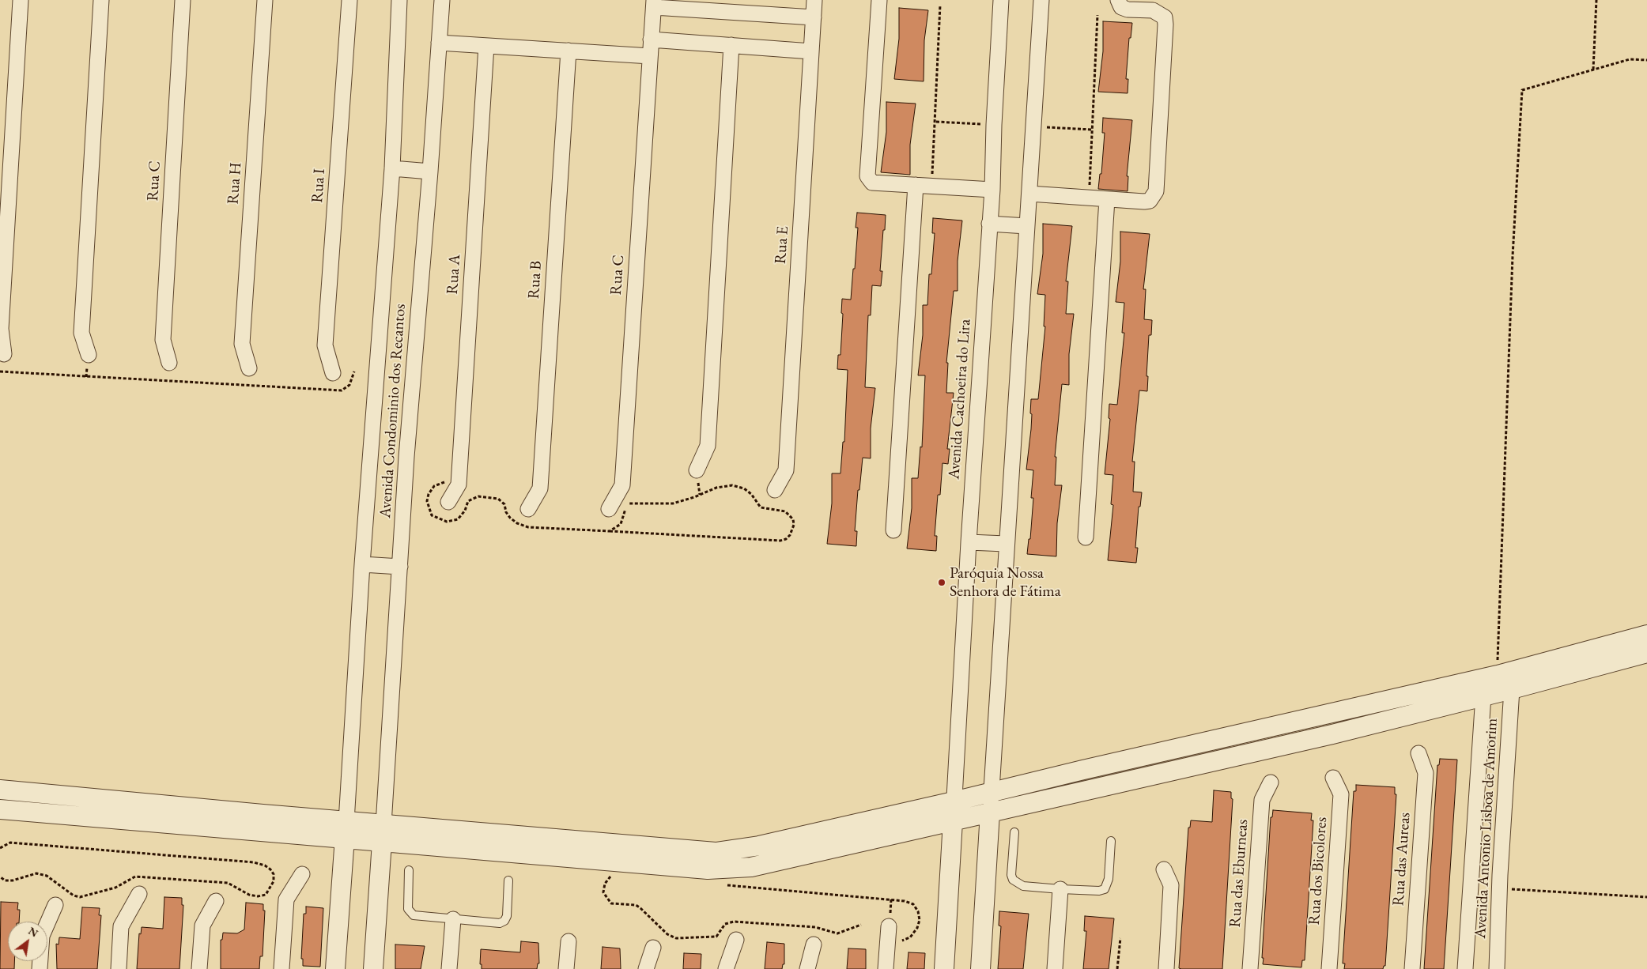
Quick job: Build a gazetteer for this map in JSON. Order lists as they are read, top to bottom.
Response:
{
  "streets": {
    "street": [
      "Rua C",
      "Rua H",
      "Rua I",
      "Rua E",
      "Rua A",
      "Rua B",
      "Avenida Cachoeira do Lira",
      "Avenida Condominio dos Recantos",
      "Avenida Antonio Lisboa de Amorim",
      "Rua das Aureas",
      "Rua dos Bicolores",
      "Rua das Eburneas"
    ]
  },
  "places": ["Paróquia Nossa Senhora de Fátima"],
  "north": "top right"
}
